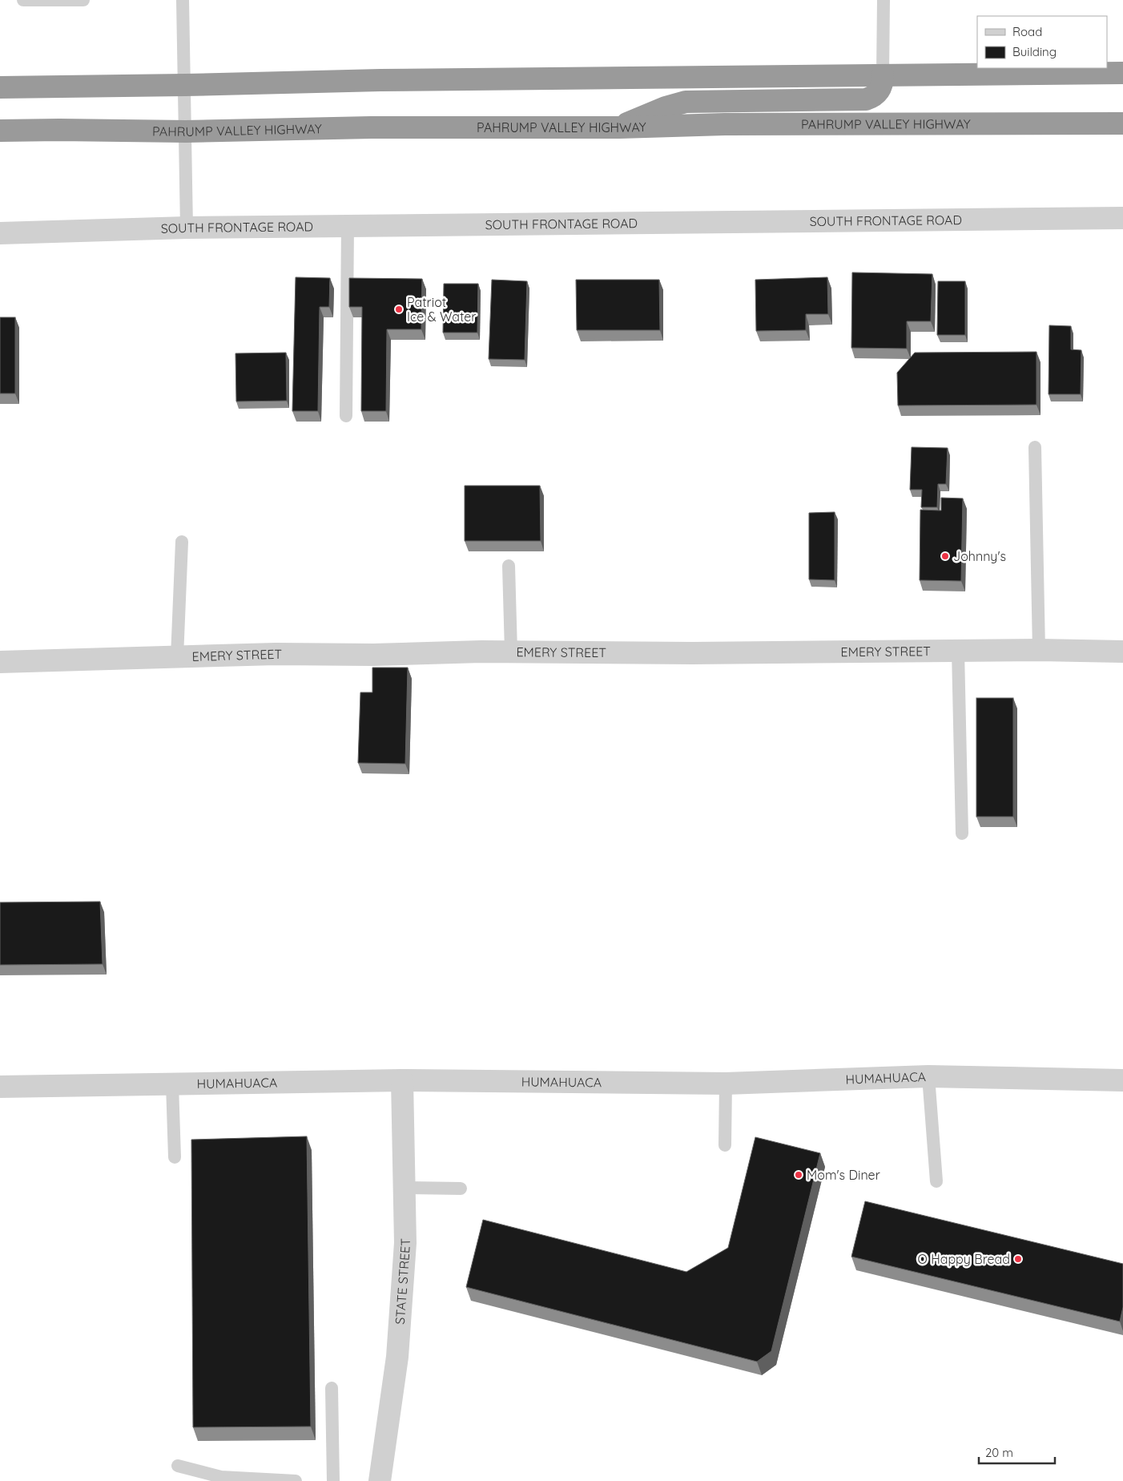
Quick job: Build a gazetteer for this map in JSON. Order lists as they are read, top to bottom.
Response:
{
  "streets": {
    "highway": ["PAHRUMP VALLEY HIGHWAY"],
    "street": [
      "SOUTH FRONTAGE ROAD",
      "EMERY STREET",
      "HUMAHUACA",
      "STATE STREET"
    ]
  },
  "crossings": [
    ["HUMAHUACA", "STATE STREET"]
  ],
  "places": [
    "Patriot Ice & Water",
    "Johnny's",
    "Mom's Diner",
    "O Happy Bread"
  ],
  "legend": ["Road", "Building"],
  "scale_bar": "20 m"
}
